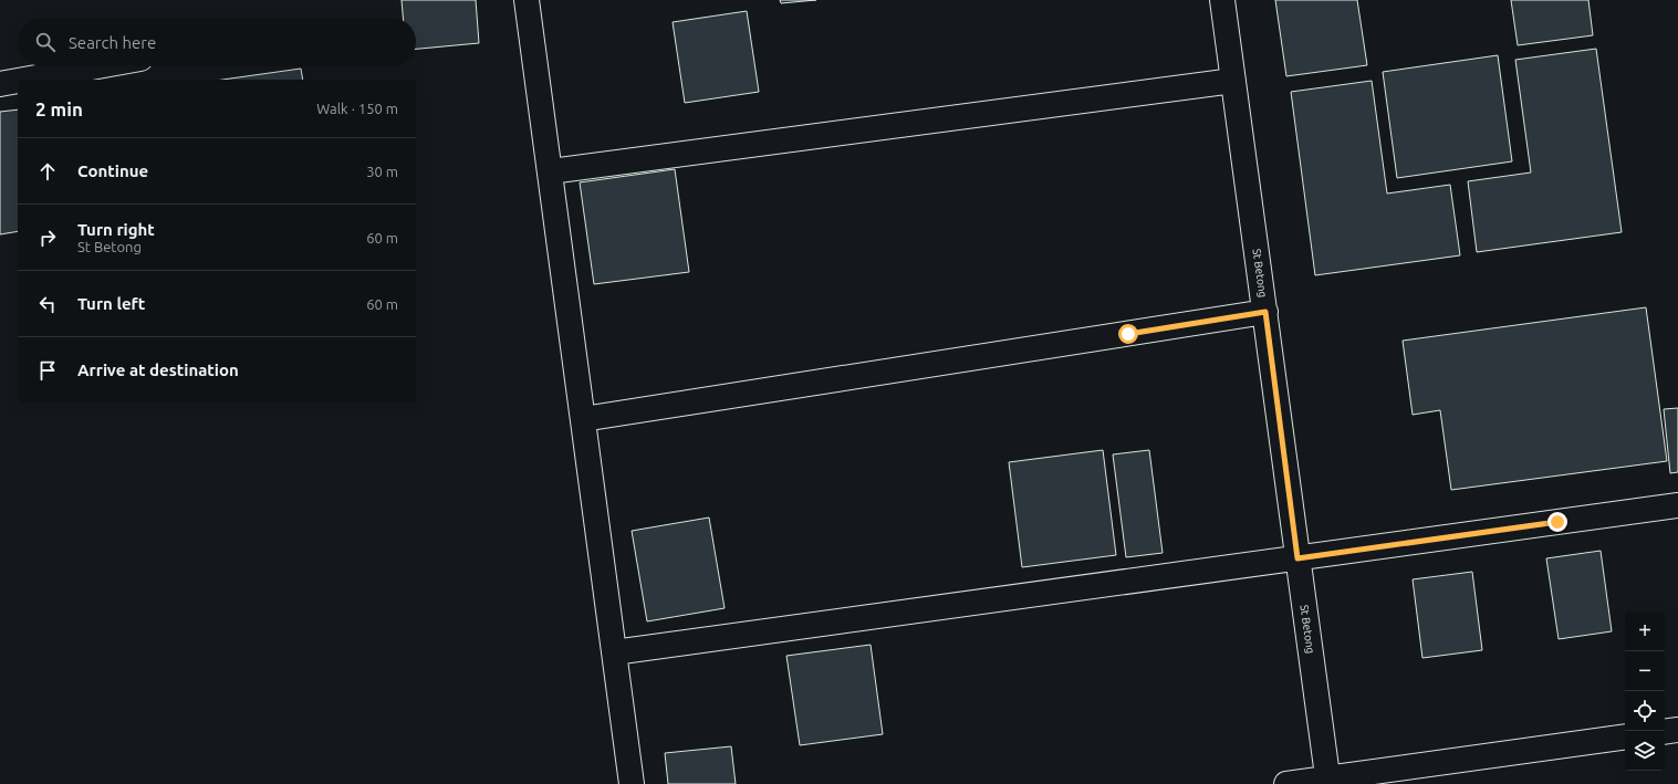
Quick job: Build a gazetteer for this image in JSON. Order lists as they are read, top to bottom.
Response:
{
  "streets": {
    "street": ["St Betong"]
  },
  "page": {
    "search": "Search here",
    "heading": ["2 min", "Walk · 150 m"],
    "list": [
      ["Continue", "30 m"],
      ["Turn right", "St Betong", "60 m"],
      ["Turn left", "60 m"],
      "Arrive at destination"
    ],
    "map_buttons": ["+", "−"]
  }
}
